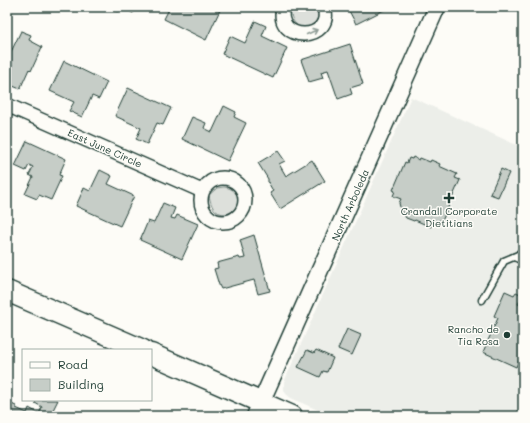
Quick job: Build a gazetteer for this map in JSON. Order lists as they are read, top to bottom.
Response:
{
  "streets": {
    "street": ["East June Circle", "North Arboleda"]
  },
  "places": {
    "health": ["Crandall Corporate Dietitians"],
    "other": ["Rancho de Tia Rosa"]
  },
  "legend": ["Road", "Building"]
}
